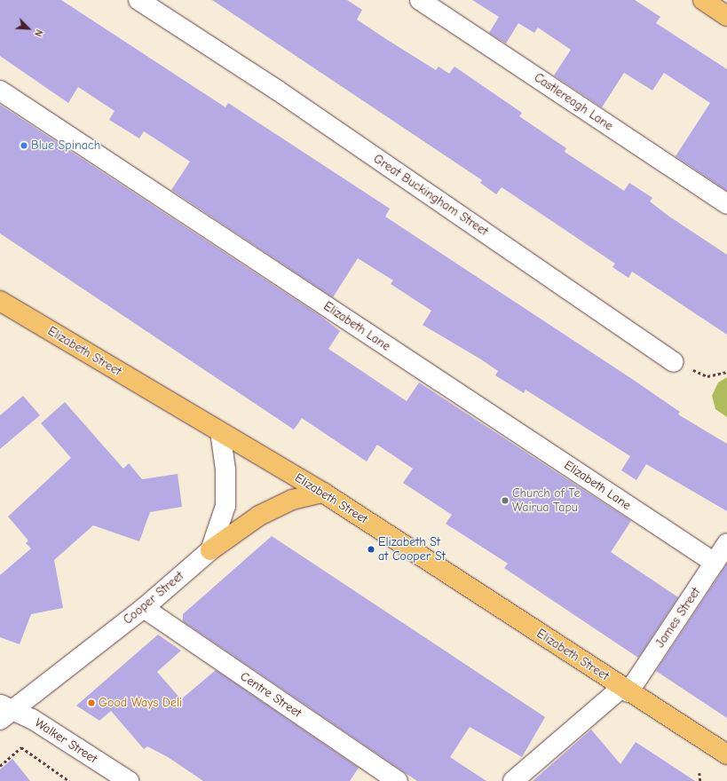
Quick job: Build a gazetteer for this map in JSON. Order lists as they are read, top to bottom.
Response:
{
  "streets": {
    "main road": ["Elizabeth Street"],
    "street": [
      "Castlereagh Lane",
      "Great Buckingham Street",
      "Elizabeth Lane",
      "Cooper Street",
      "James Street",
      "Centre Street",
      "Walker Street"
    ]
  },
  "crossings": [
    ["Elizabeth Lane", "James Street"],
    ["Elizabeth Street", "Cooper Street"],
    ["Elizabeth Street", "James Street"],
    ["Cooper Street", "Centre Street"],
    ["Cooper Street", "Walker Street"]
  ],
  "places": [
    "Blue Spinach",
    "Church of Te Wairua Tapu",
    "Elizabeth St at Cooper St",
    "Good Ways Deli"
  ],
  "north": "bottom right"
}
